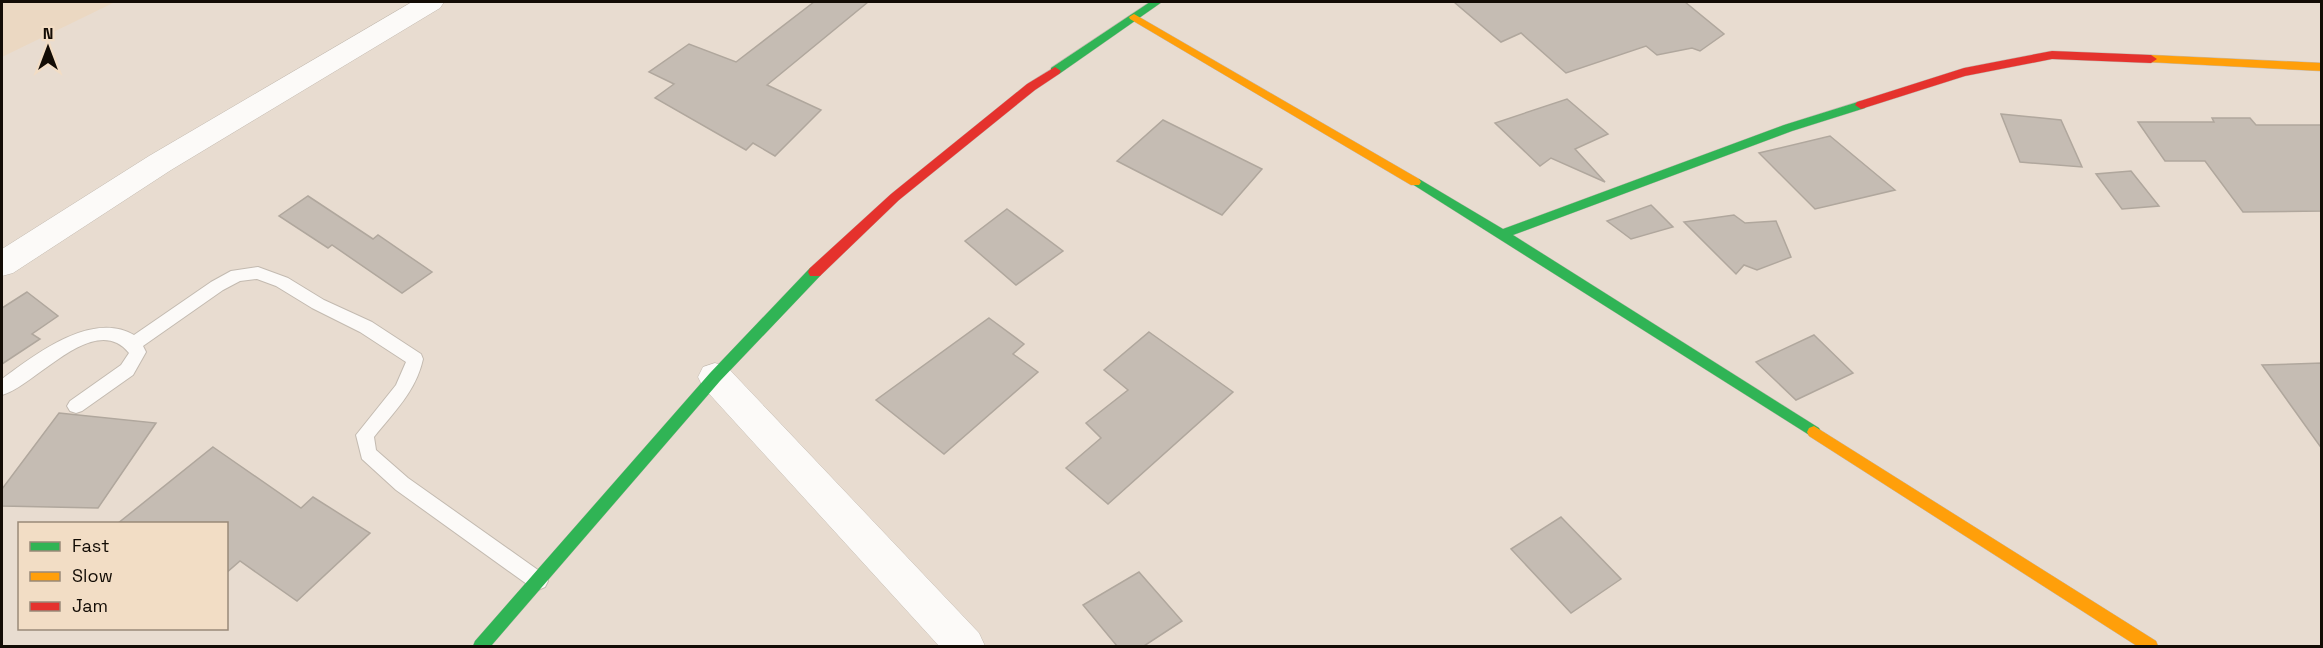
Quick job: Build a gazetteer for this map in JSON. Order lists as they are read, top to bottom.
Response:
{
  "legend": ["Fast", "Slow", "Jam"],
  "north": "top"
}
